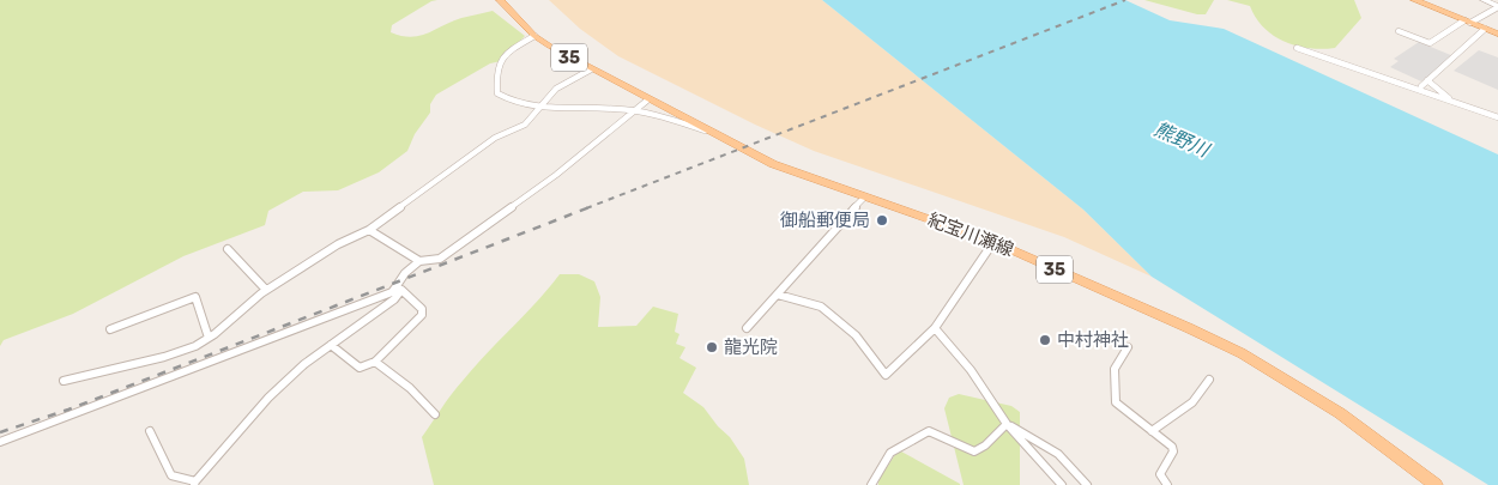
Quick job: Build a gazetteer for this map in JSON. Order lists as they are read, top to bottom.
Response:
{
  "streets": {
    "main road": ["35", "紀宝川瀬線"]
  },
  "water": ["熊野川"],
  "places": ["御船郵便局", "中村神社", "龍光院"]
}
